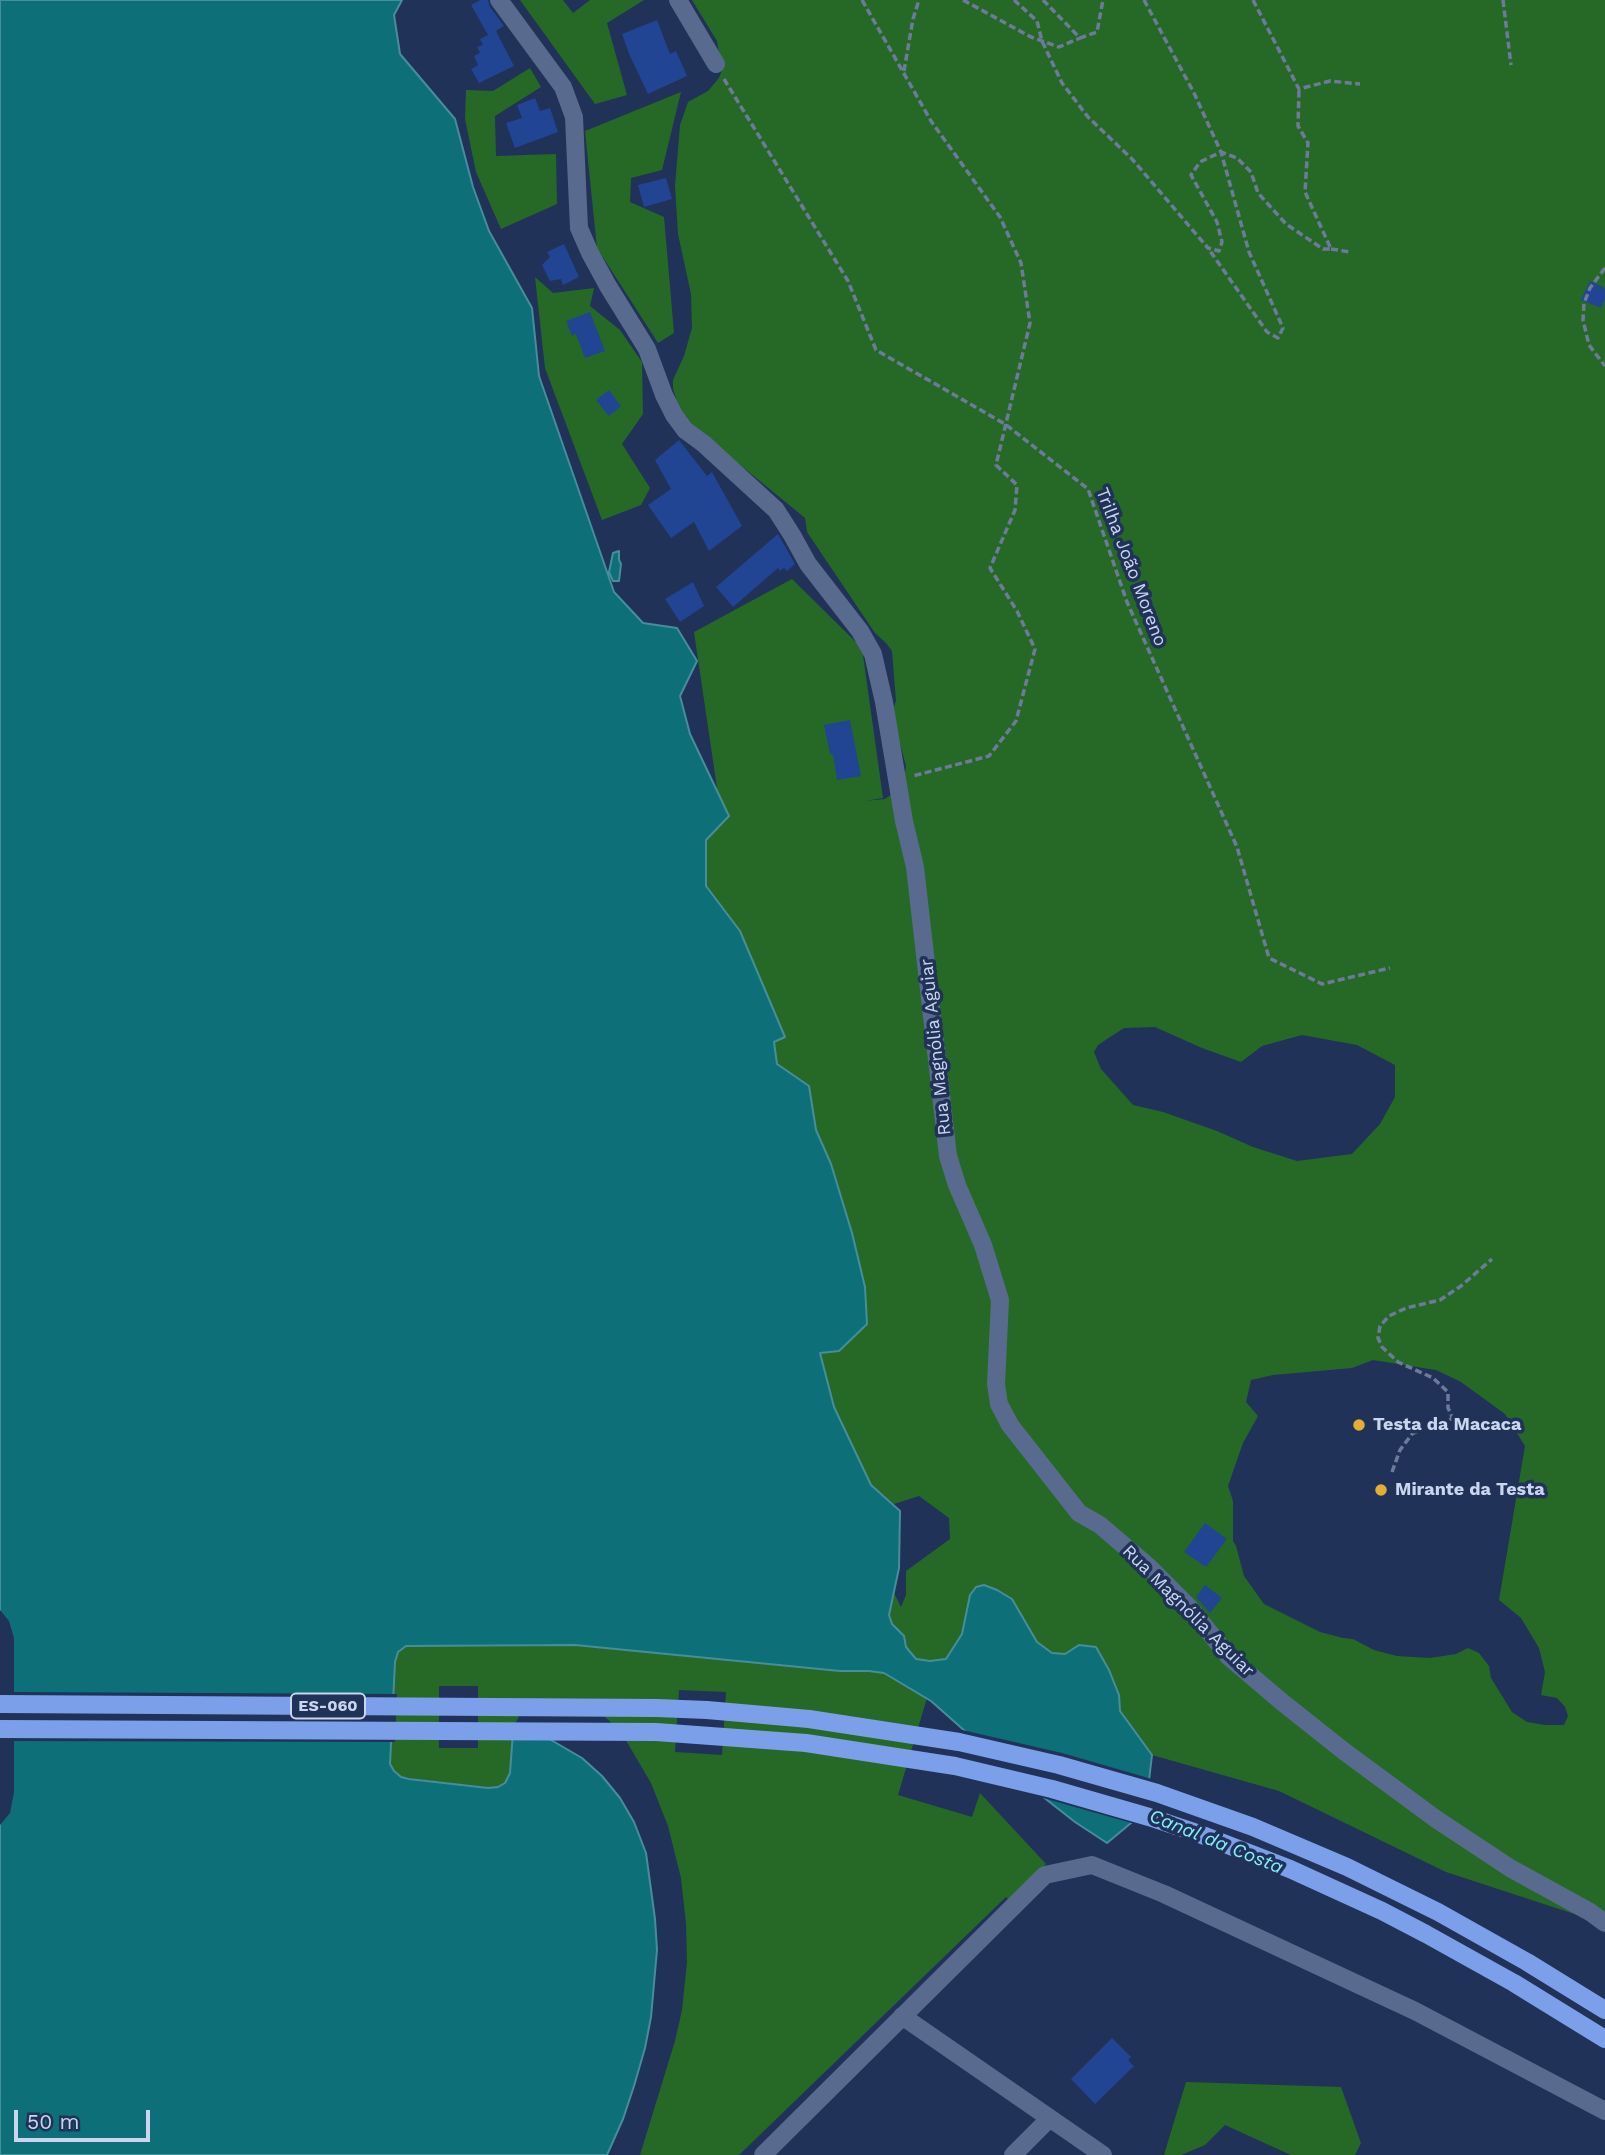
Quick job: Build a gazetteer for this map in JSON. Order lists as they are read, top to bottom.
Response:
{
  "streets": {
    "main road": ["ES-060"],
    "street": ["Rua Magnólia Aguiar"],
    "path": ["Trilha João Moreno"]
  },
  "water": ["Canal da Costa"],
  "places": ["Testa da Macaca", "Mirante da Testa"],
  "scale_bar": "50 m"
}
